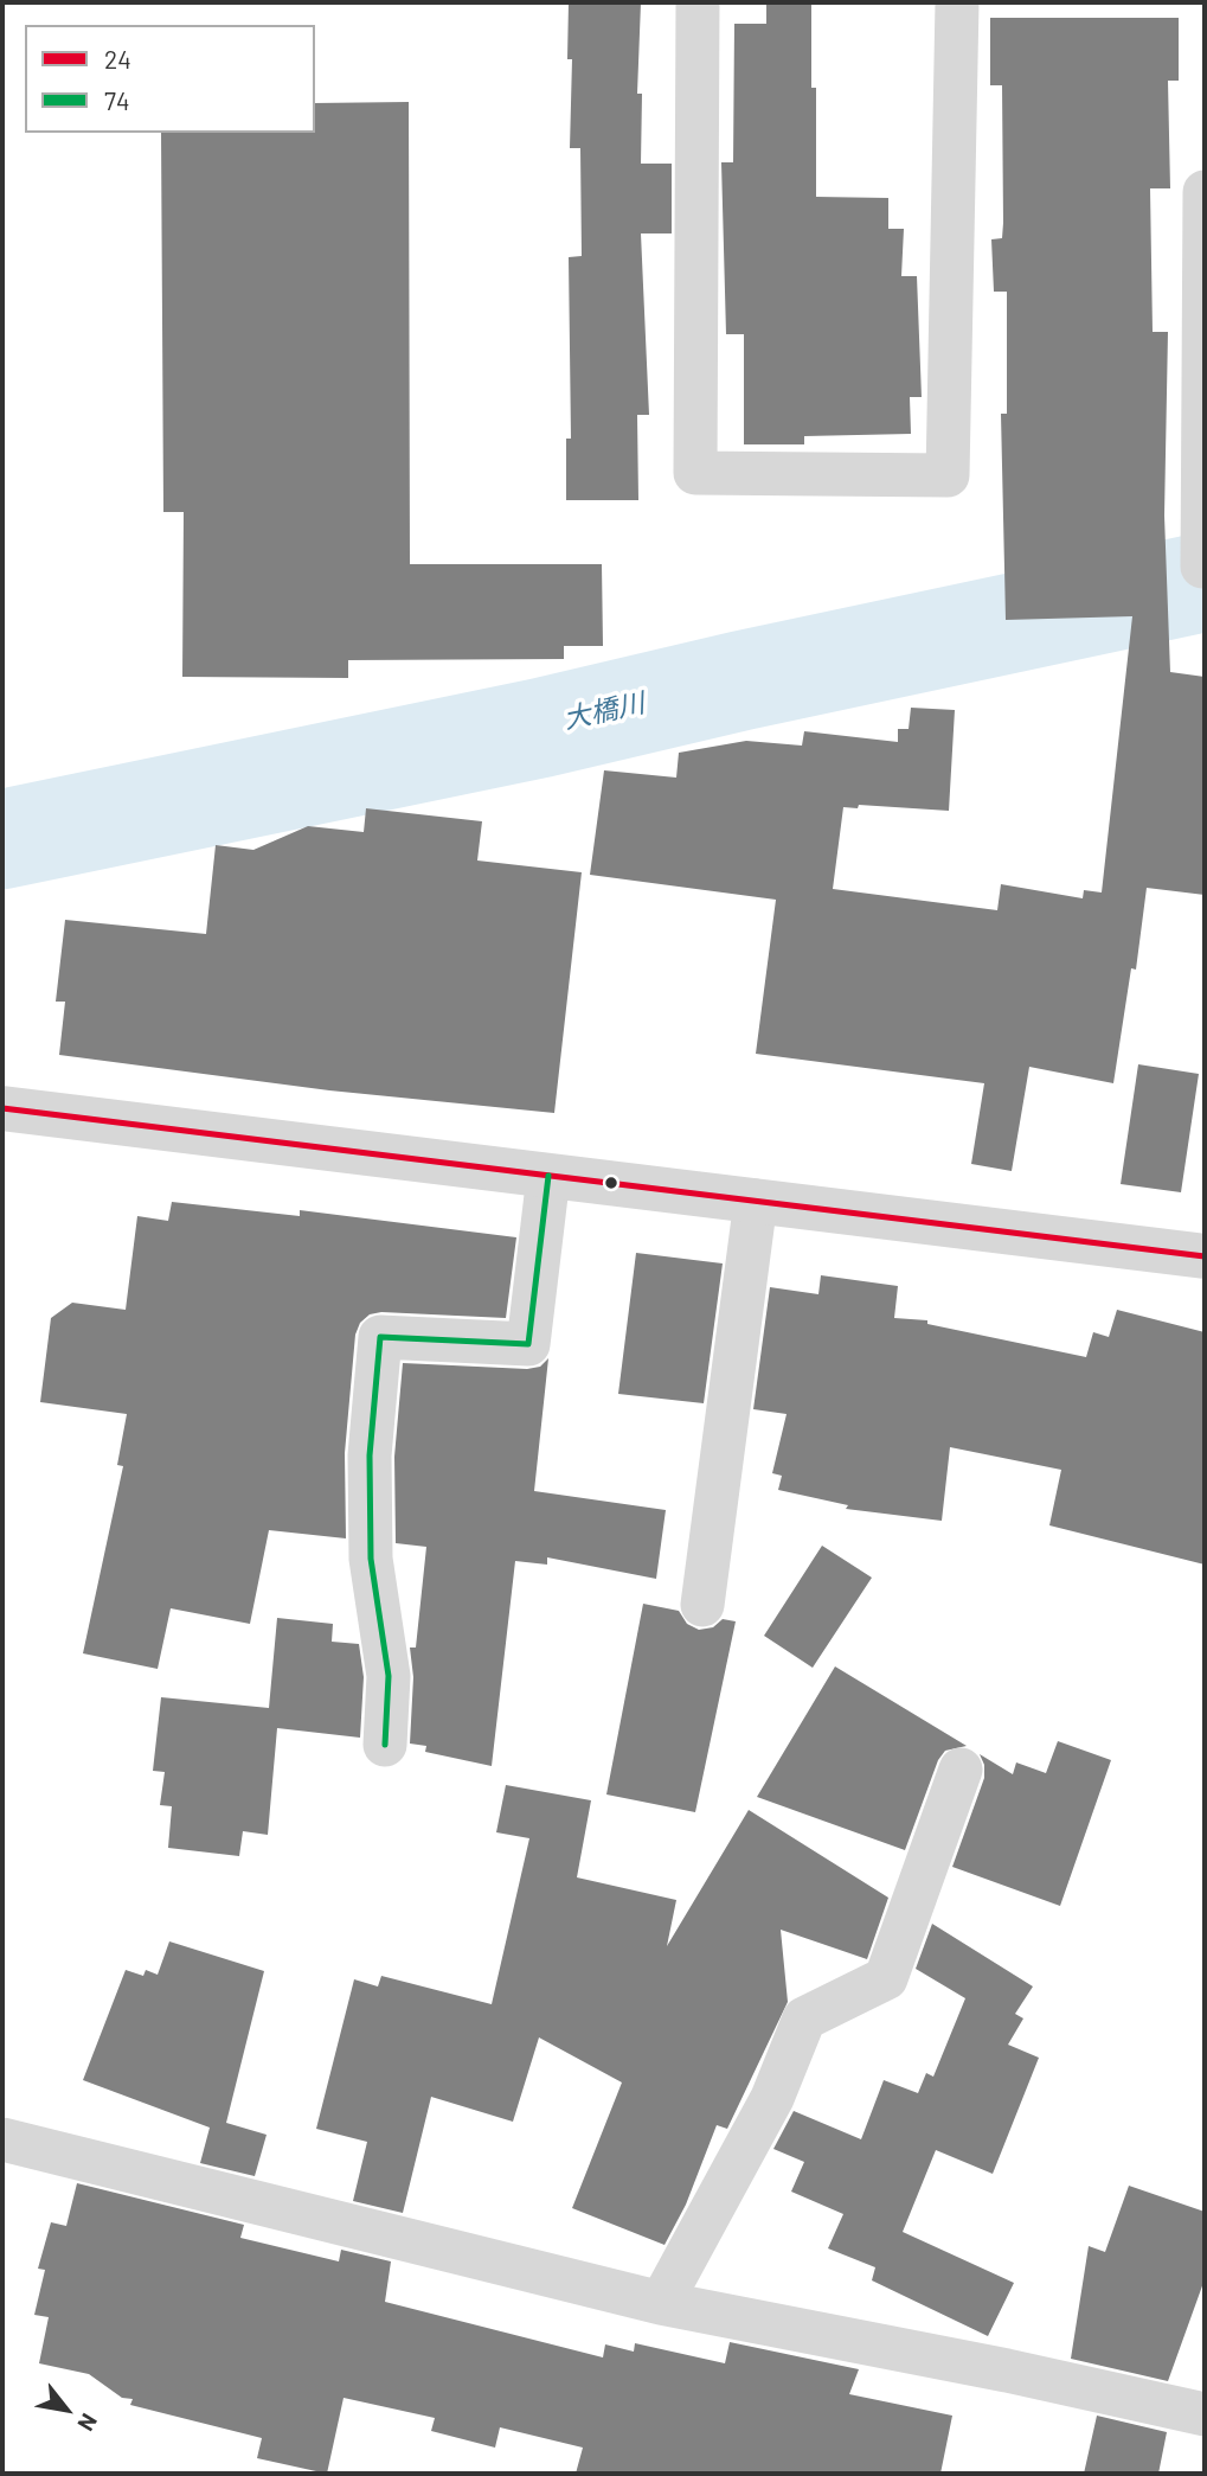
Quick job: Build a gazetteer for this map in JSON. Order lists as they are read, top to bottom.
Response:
{
  "water": ["大橋川"],
  "lines": ["transit line 24", "transit line 74"],
  "legend": ["24", "74"],
  "north": "bottom right"
}
